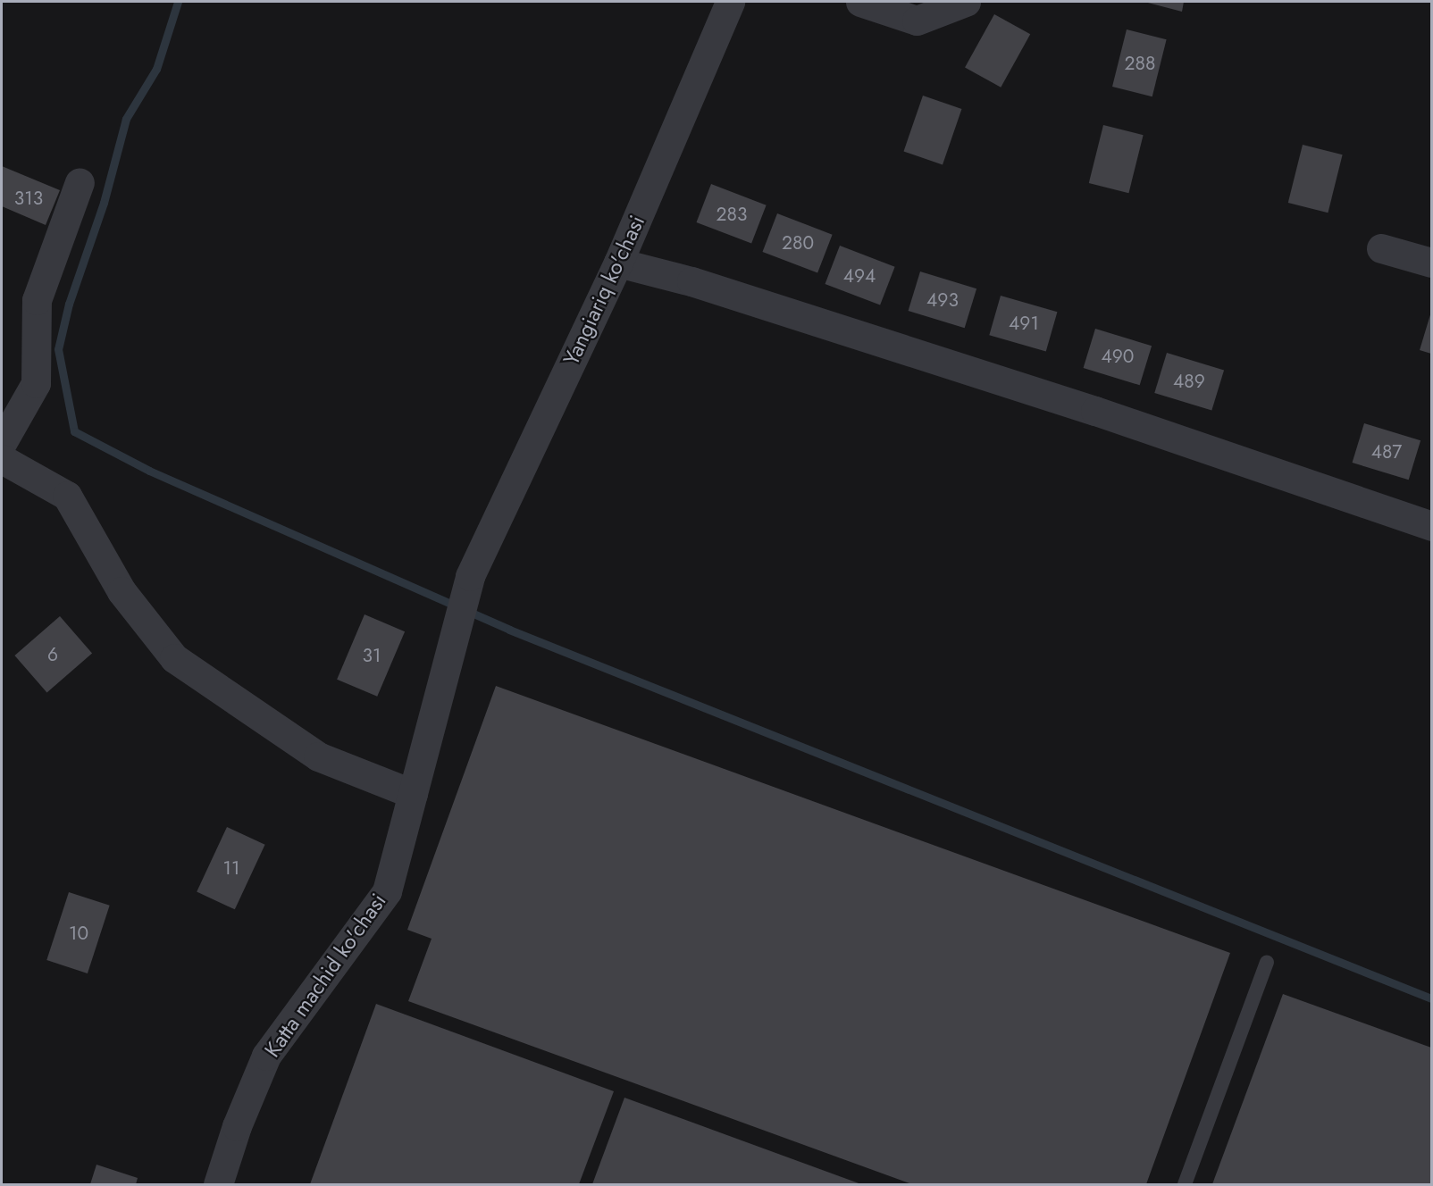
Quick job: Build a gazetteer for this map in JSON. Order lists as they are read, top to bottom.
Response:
{
  "streets": {
    "street": ["Yangiariq ko'chasi", "Katta machid ko'chasi"]
  },
  "crossings": [
    ["Yangiariq ko'chasi", "Katta machid ko'chasi"]
  ],
  "house_numbers": [
    "288",
    "313",
    "283",
    "280",
    "494",
    "493",
    "491",
    "490",
    "489",
    "487",
    "6",
    "31",
    "11",
    "10"
  ]
}
